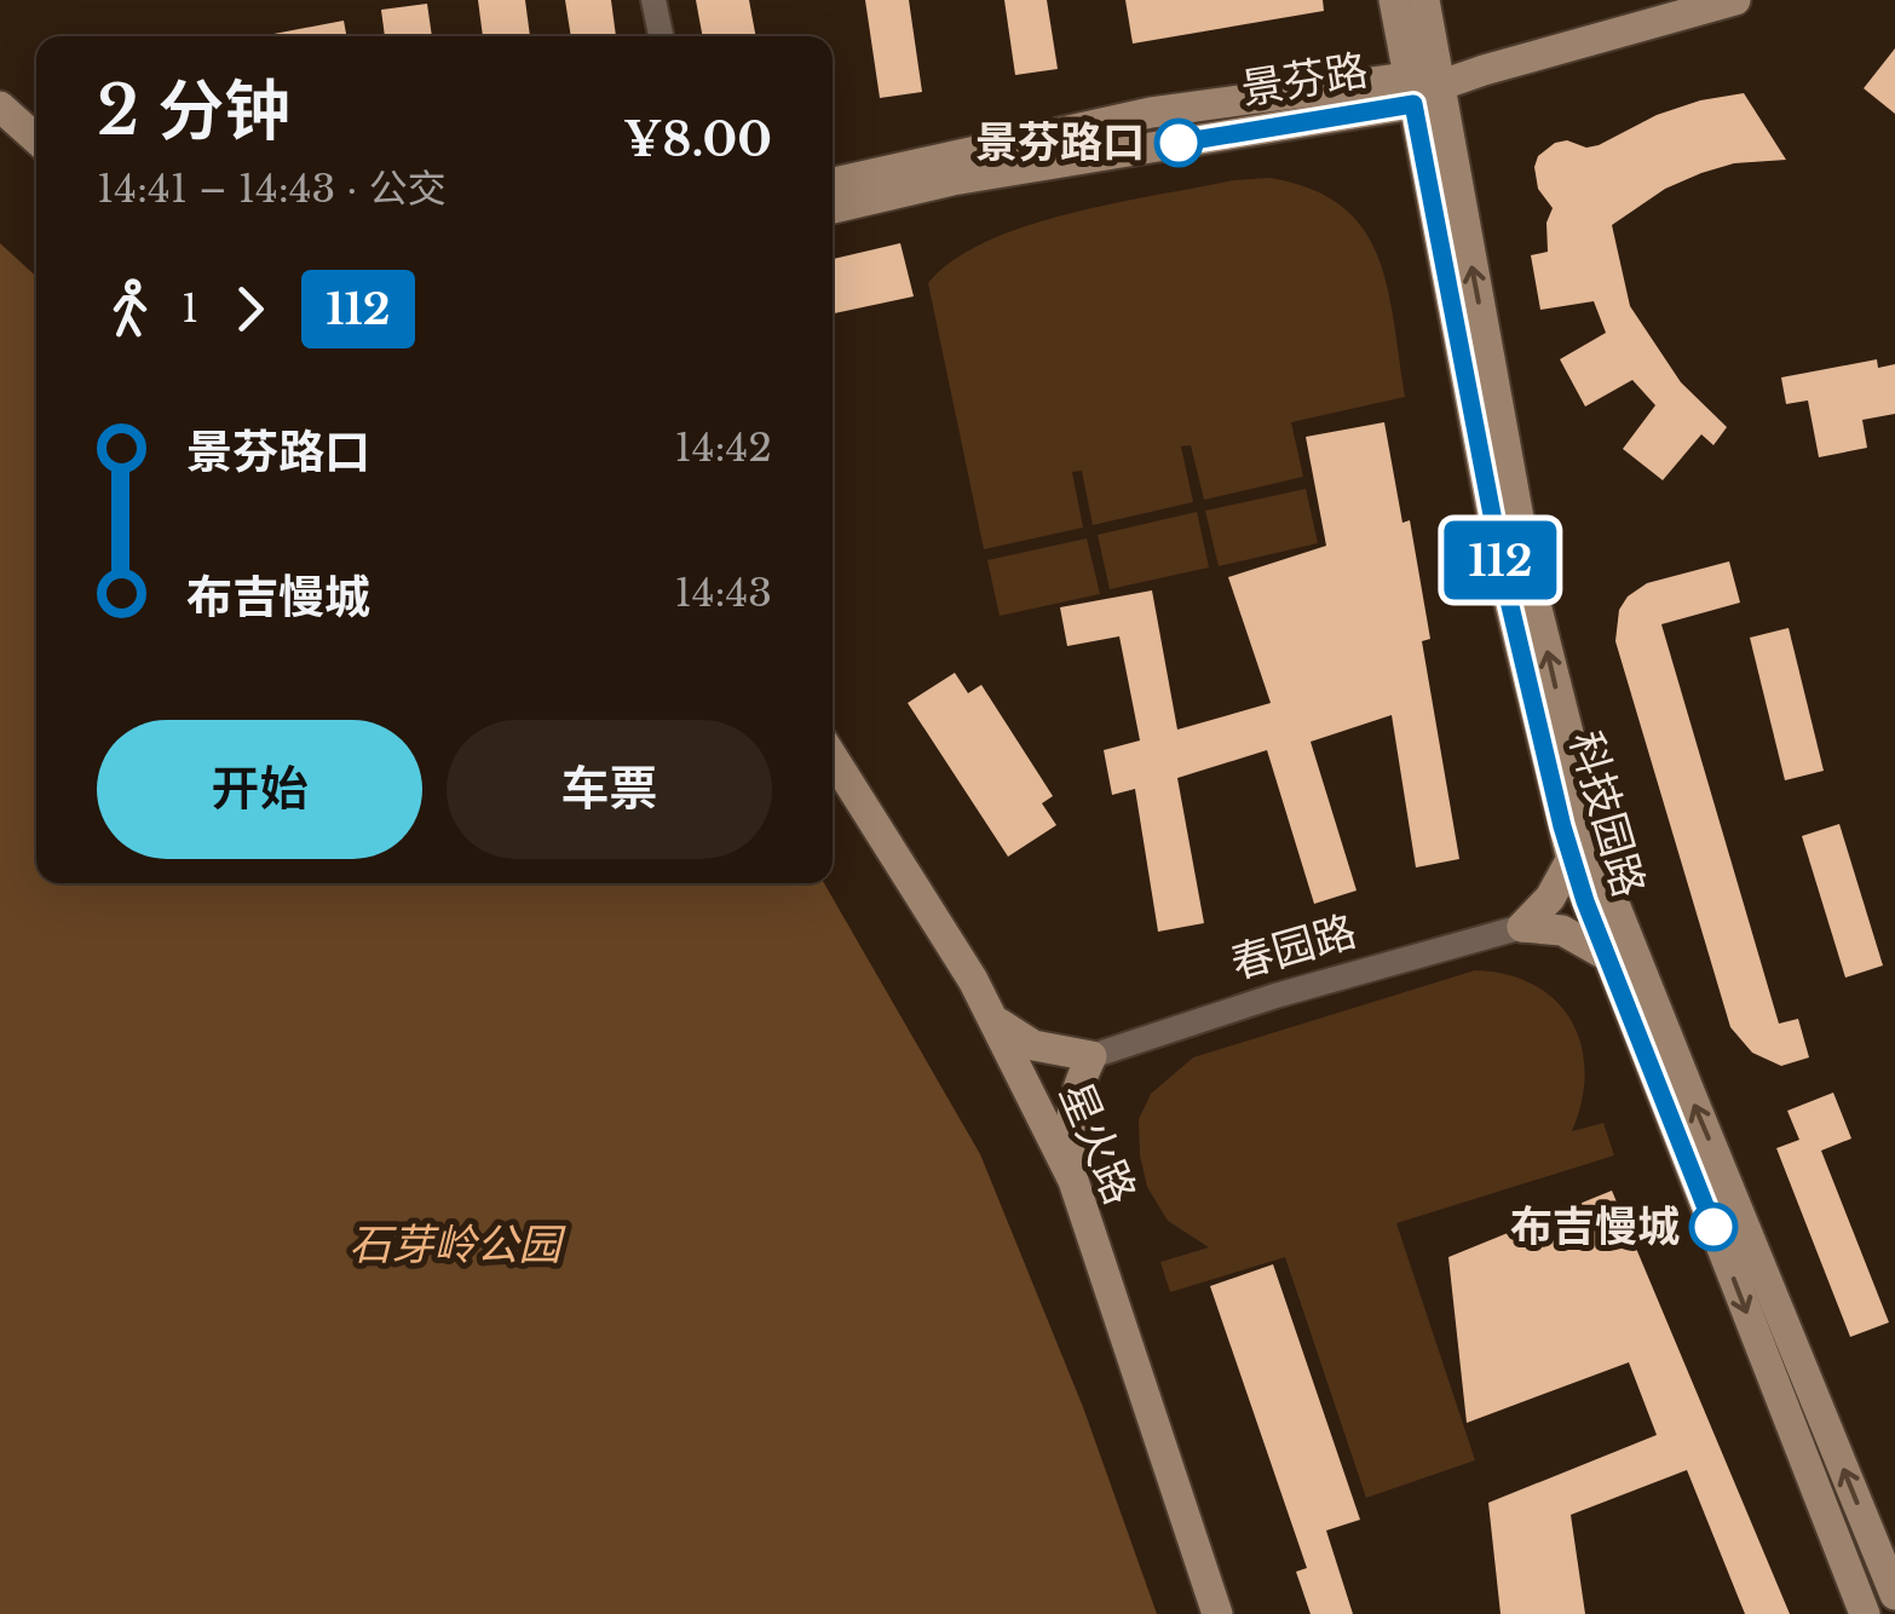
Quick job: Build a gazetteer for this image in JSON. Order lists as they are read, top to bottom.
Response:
{
  "streets": {
    "main road": [
      "景芬路",
      "科技园路",
      "春园路",
      "星火路"
    ]
  },
  "crossings": [
    ["景芬路", "科技园路"],
    ["科技园路", "春园路"],
    ["春园路", "星火路"]
  ],
  "parks": ["石芽岭公园"],
  "places": ["景芬路口", "布吉慢城"],
  "lines": ["bus line 112"],
  "page": {
    "on_map": "112",
    "heading": ["2 分钟", "14:41 – 14:43 · 公交", "¥8.00"],
    "legs": ["1", "112"],
    "list": [
      {
        "name": "景芬路口",
        "value": "14:42"
      },
      {
        "name": "布吉慢城",
        "value": "14:43"
      }
    ],
    "buttons": ["开始", "车票"]
  }
}
